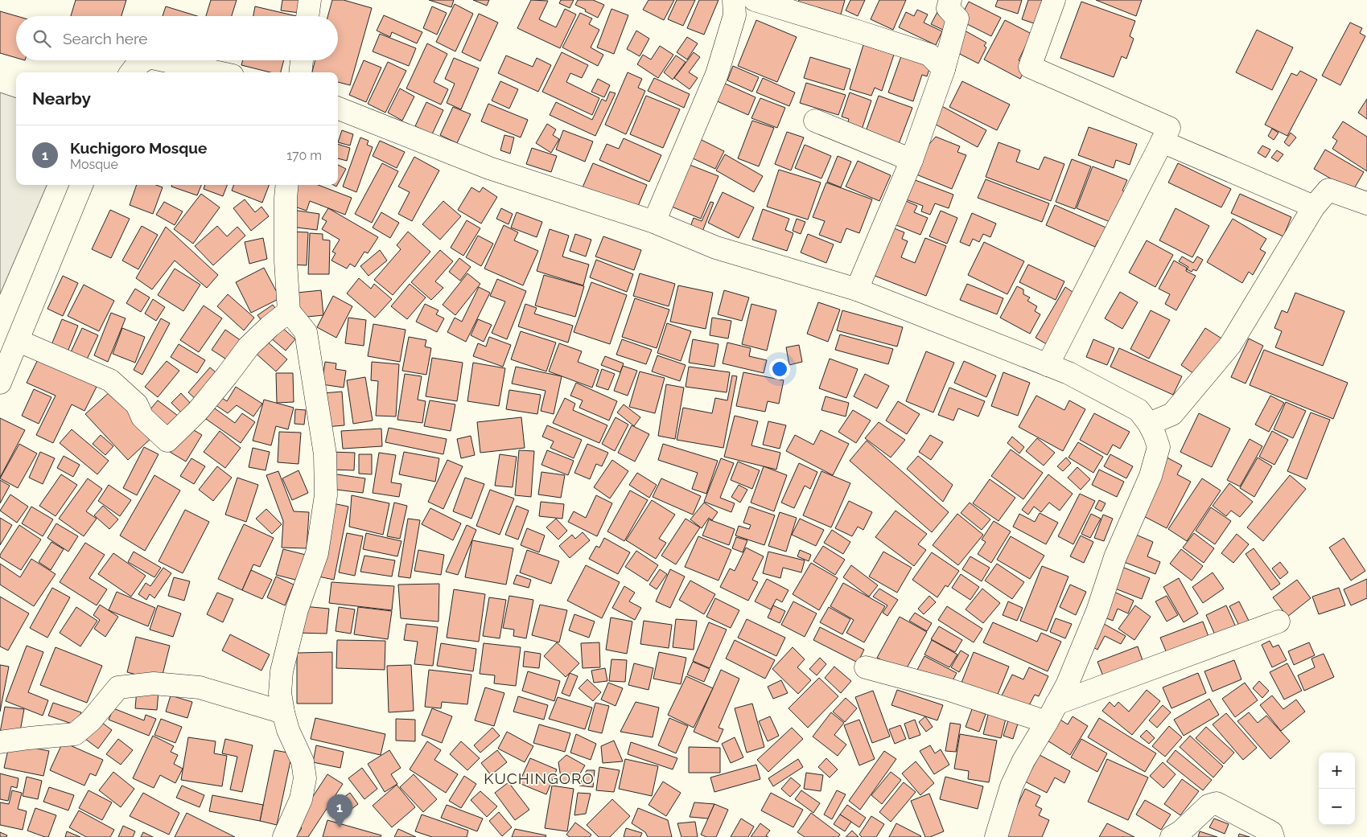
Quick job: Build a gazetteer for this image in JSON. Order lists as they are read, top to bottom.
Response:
{
  "districts": ["KUCHINGORO"],
  "page": {
    "search": "Search here",
    "heading": "Nearby",
    "list": [
      {
        "mark": "1",
        "name": "Kuchigoro Mosque",
        "note": "Mosque",
        "value": "170 m"
      }
    ],
    "map_buttons": ["+", "−"],
    "pins": "1"
  }
}
